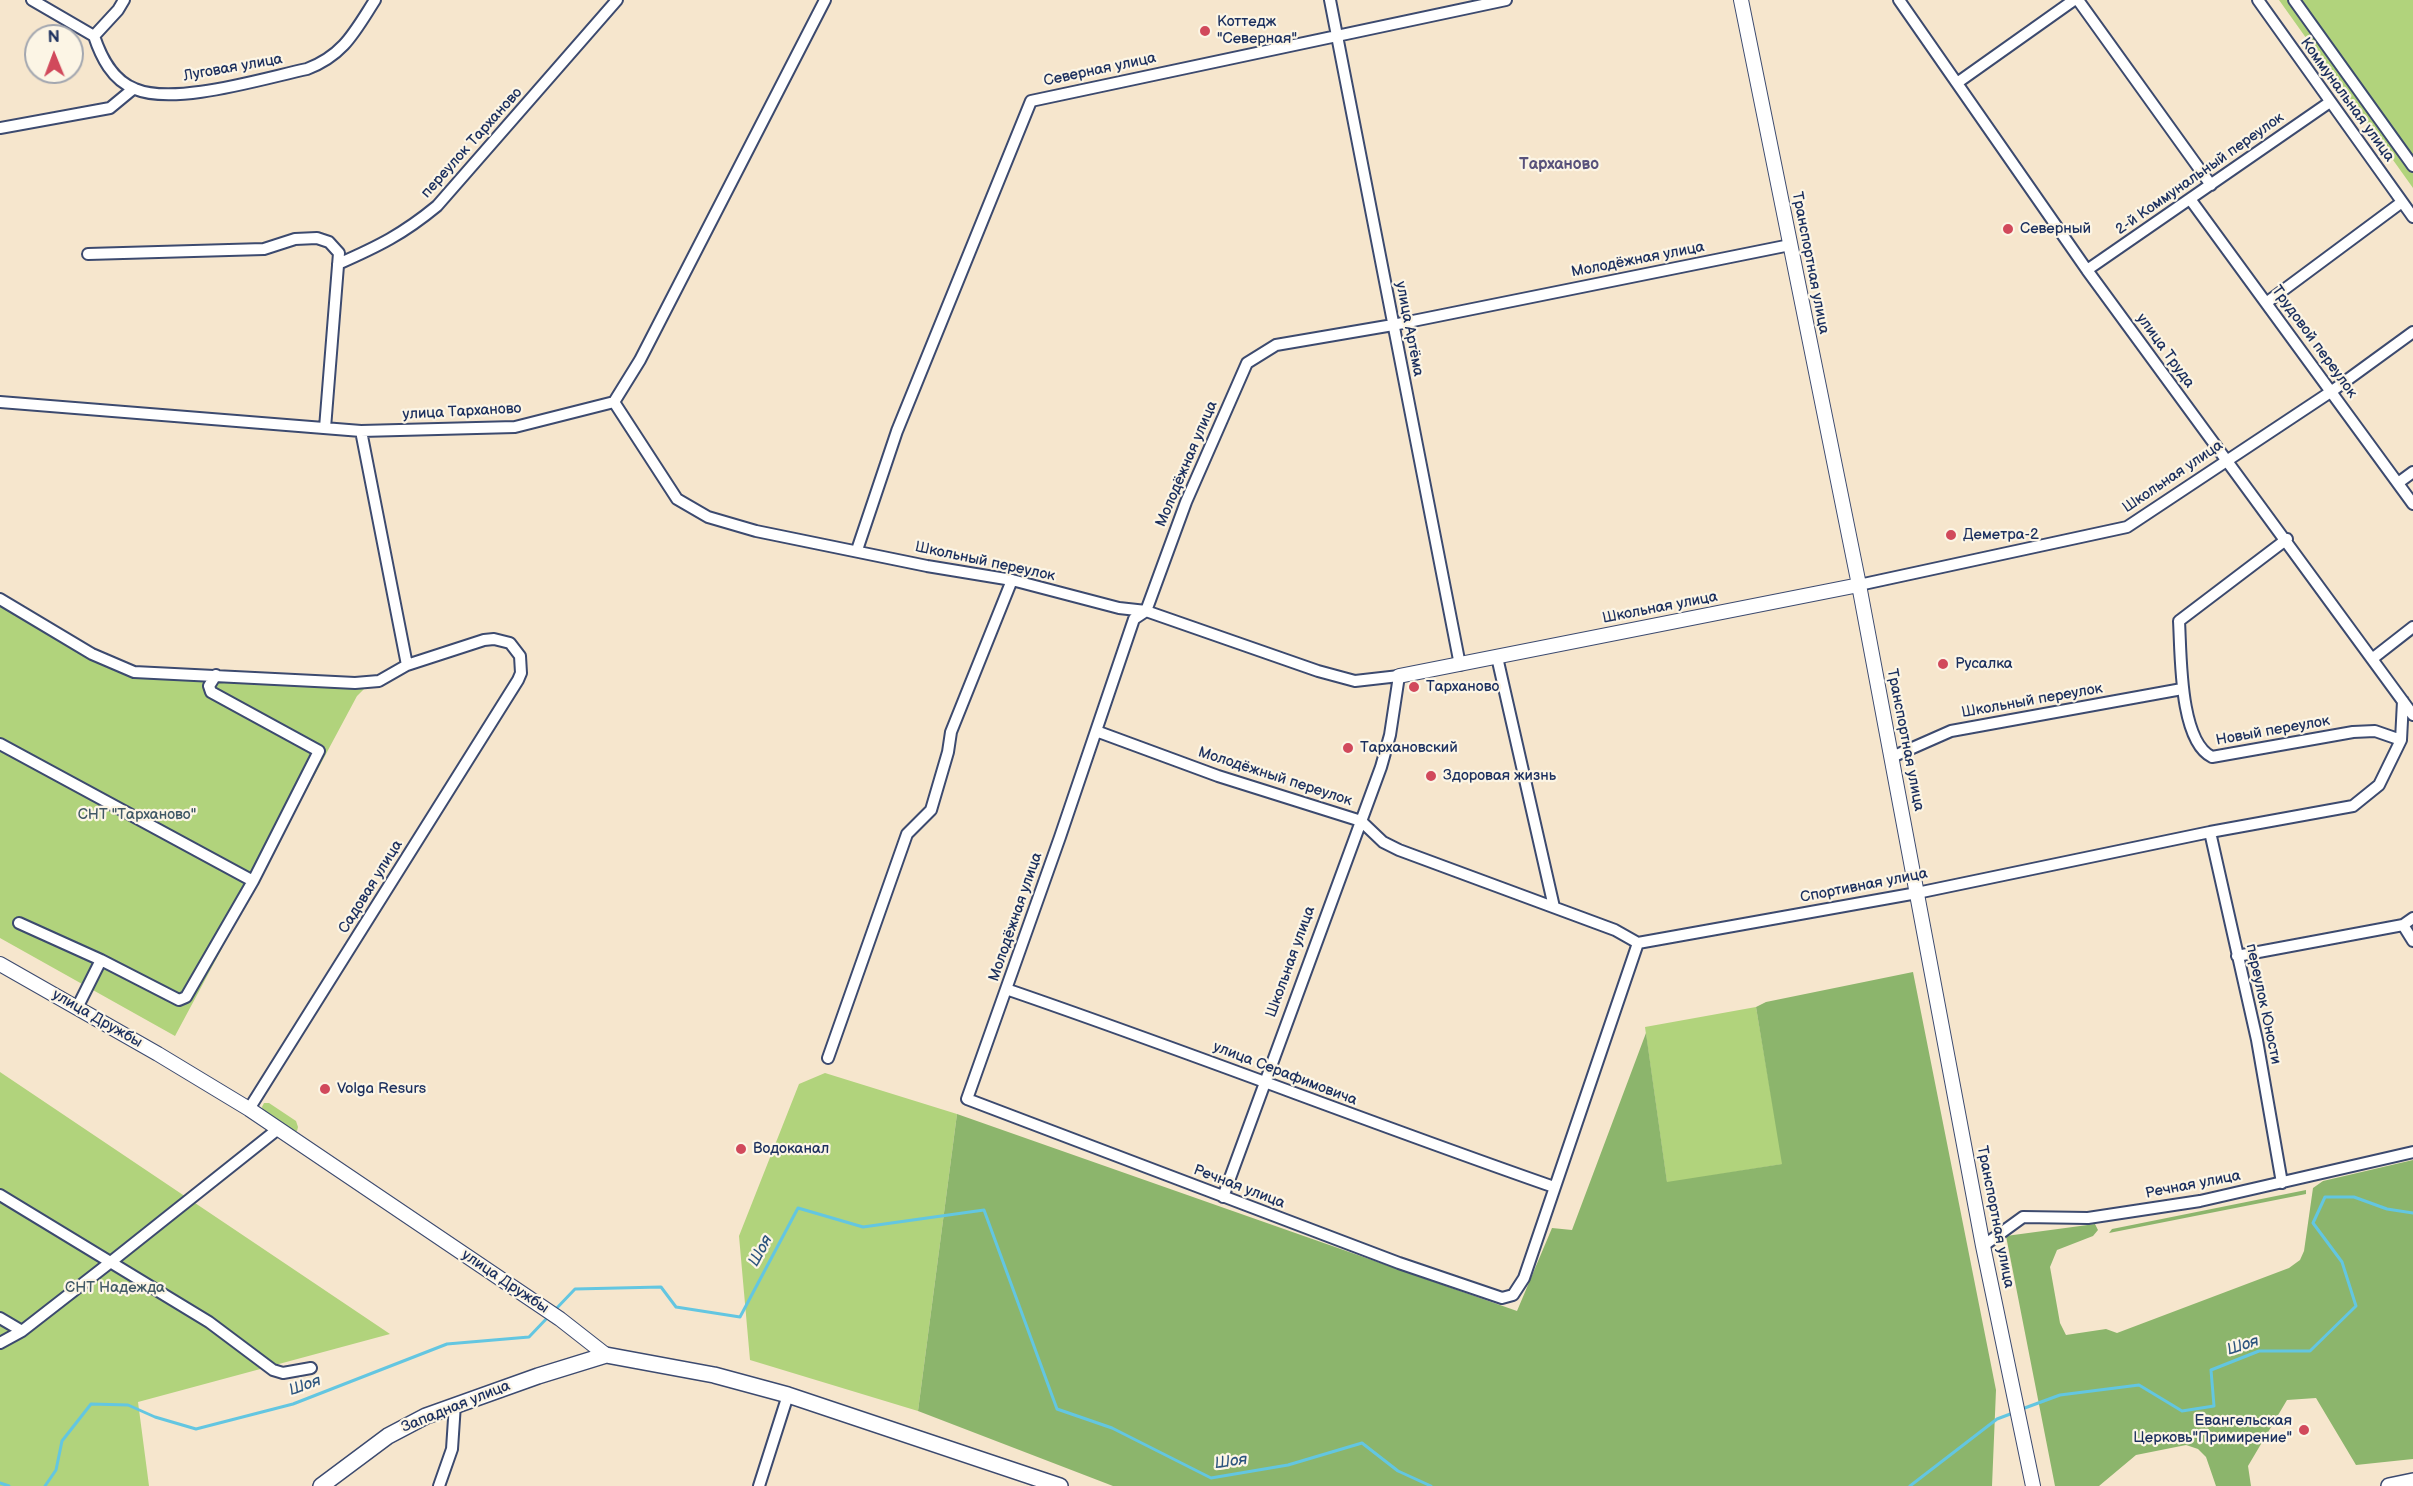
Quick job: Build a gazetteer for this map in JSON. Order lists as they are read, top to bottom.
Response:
{
  "streets": {
    "main road": ["улица Дружбы", "Западная улица"],
    "street": [
      "Луговая улица",
      "Северная улица",
      "Коммунальная улица",
      "переулок Тарханово",
      "2-й Коммунальный переулок",
      "Молодёжная улица",
      "Транспортная улица",
      "улица Артёма",
      "Трудовой переулок",
      "улица Труда",
      "улица Тарханово",
      "Школьная улица",
      "Школьный переулок",
      "Новый переулок",
      "Молодёжный переулок",
      "Спортивная улица",
      "Садовая улица",
      "переулок Юности",
      "улица Серафимовича",
      "Речная улица"
    ]
  },
  "crossings": [
    ["Северная улица", "улица Артёма"],
    ["Северная улица", "Школьный переулок"],
    ["Коммунальная улица", "2-й Коммунальный переулок"],
    ["2-й Коммунальный переулок", "Трудовой переулок"],
    ["2-й Коммунальный переулок", "улица Труда"],
    ["Молодёжная улица", "Транспортная улица"],
    ["Молодёжная улица", "улица Артёма"],
    ["Молодёжная улица", "Школьный переулок"],
    ["Молодёжная улица", "Молодёжный переулок"],
    ["Молодёжная улица", "улица Серафимовича"],
    ["Молодёжная улица", "Речная улица"],
    ["Транспортная улица", "Школьная улица"],
    ["Транспортная улица", "Школьный переулок"],
    ["Транспортная улица", "Спортивная улица"],
    ["Транспортная улица", "Речная улица"],
    ["улица Артёма", "Школьная улица"],
    ["Трудовой переулок", "Школьная улица"],
    ["улица Труда", "Школьная улица"],
    ["улица Труда", "Новый переулок"],
    ["улица Труда", "Спортивная улица"],
    ["улица Тарханово", "Школьный переулок"],
    ["Школьная улица", "Школьный переулок"],
    ["Школьная улица", "Молодёжный переулок"],
    ["Школьная улица", "улица Серафимовича"],
    ["Школьная улица", "Речная улица"],
    ["Школьный переулок", "Новый переулок"],
    ["Новый переулок", "Спортивная улица"],
    ["Молодёжный переулок", "Спортивная улица"],
    ["Спортивная улица", "переулок Юности"],
    ["Садовая улица", "улица Дружбы"],
    ["переулок Юности", "Речная улица"],
    ["улица Дружбы", "Западная улица"],
    ["улица Серафимовича", "Речная улица"]
  ],
  "districts": ["Тарханово"],
  "water": ["Шоя"],
  "parks": ["СНТ \"Тарханово\"", "СНТ Надежда"],
  "places": [
    "Коттедж \"Северная\"",
    "Северный",
    "Деметра-2",
    "Русалка",
    "Тарханово",
    "Тархановский",
    "Здоровая жизнь",
    "Volga Resurs",
    "Водоканал",
    "Евангельская Церковь\"Примирение\""
  ],
  "north": "top"
}
